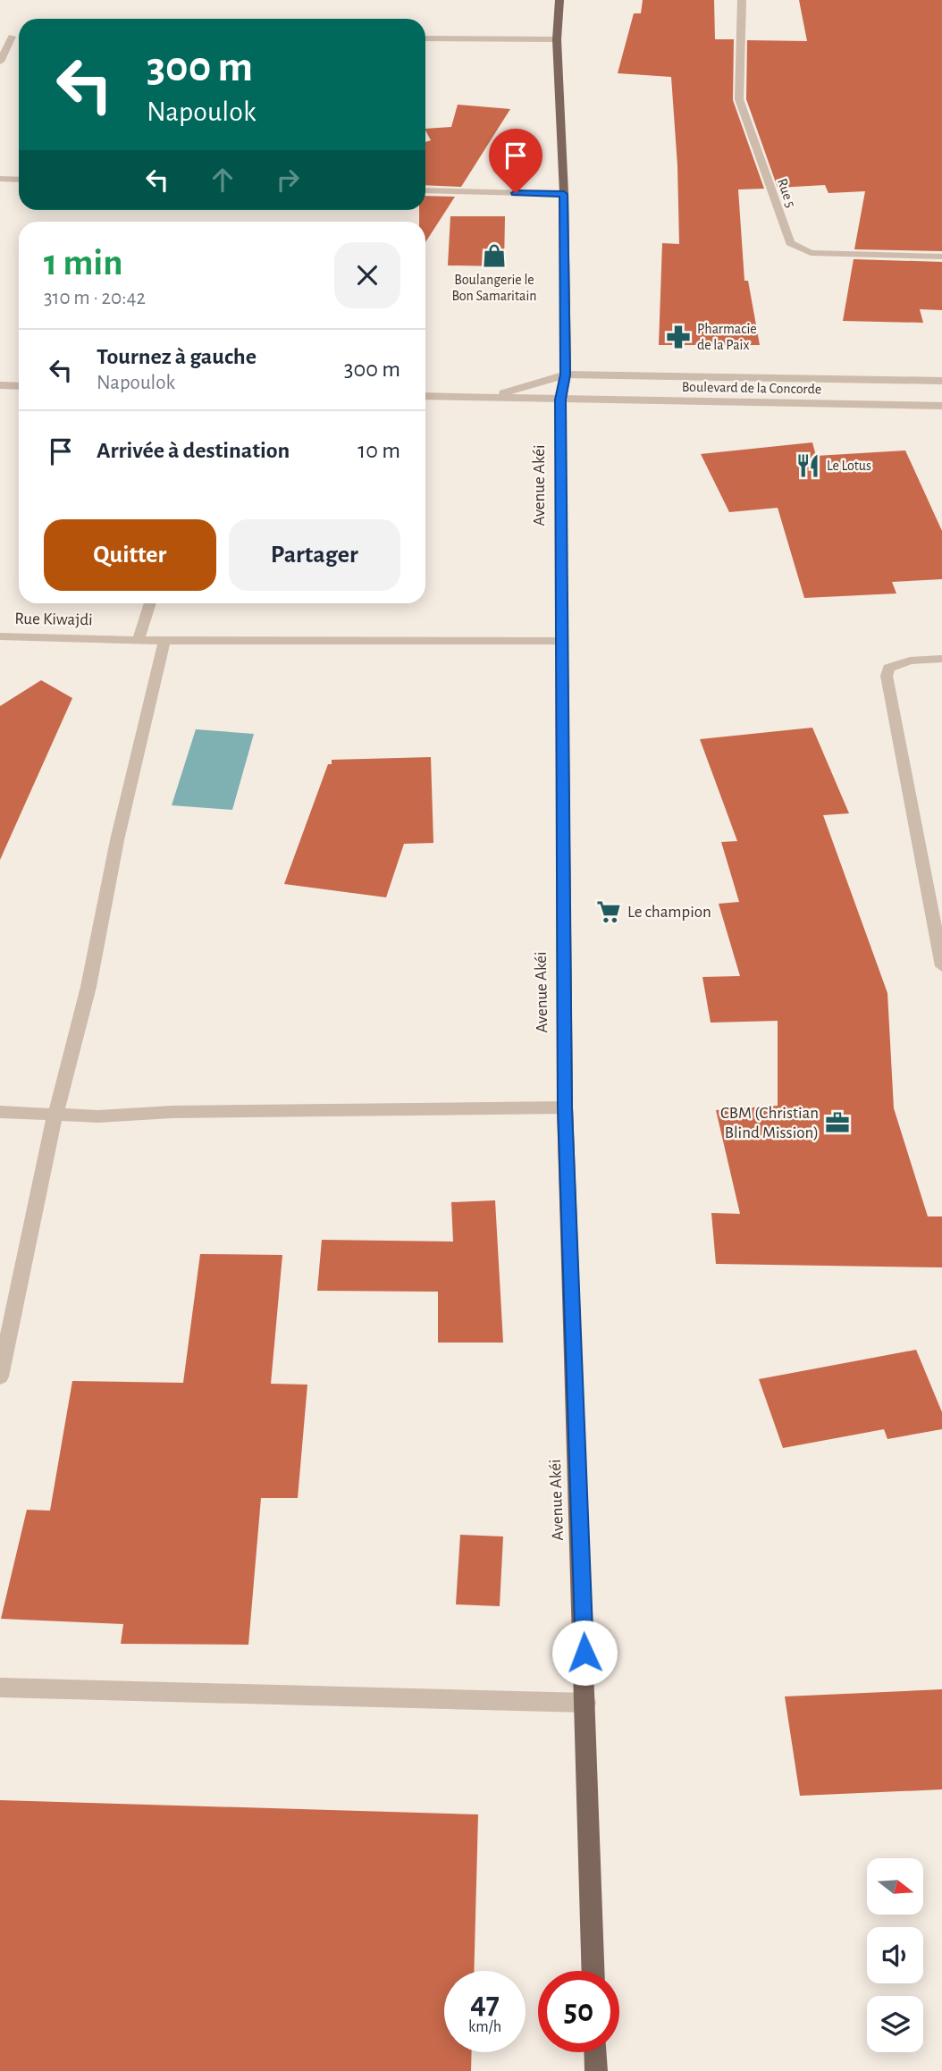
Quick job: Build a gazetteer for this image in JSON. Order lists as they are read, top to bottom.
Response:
{
  "streets": {
    "main road": ["Avenue Akéi"],
    "street": ["Rue 5", "Boulevard de la Concorde", "Rue Kiwajdi"]
  },
  "crossings": [
    ["Boulevard de la Concorde", "Avenue Akéi"],
    ["Avenue Akéi", "Rue Kiwajdi"]
  ],
  "places": {
    "shop": ["Boulangerie le Bon Samaritain"],
    "pharmacy": ["Pharmacie de la Paix"],
    "restaurant": ["Le Lotus"],
    "supermarket": ["Le champion"],
    "office": ["CBM (Christian Blind Mission)"]
  },
  "north": "right",
  "page": {
    "turn": ["300 m", "Napoulok"],
    "heading": ["1 min", "310 m · 20:42"],
    "list": [
      {
        "name": "Tournez à gauche",
        "note": "Napoulok",
        "value": "300 m"
      },
      {
        "name": "Arrivée à destination",
        "value": "10 m"
      }
    ],
    "buttons": ["Quitter", "Partager"],
    "speed": "47 km/h",
    "limit": "50"
  }
}
